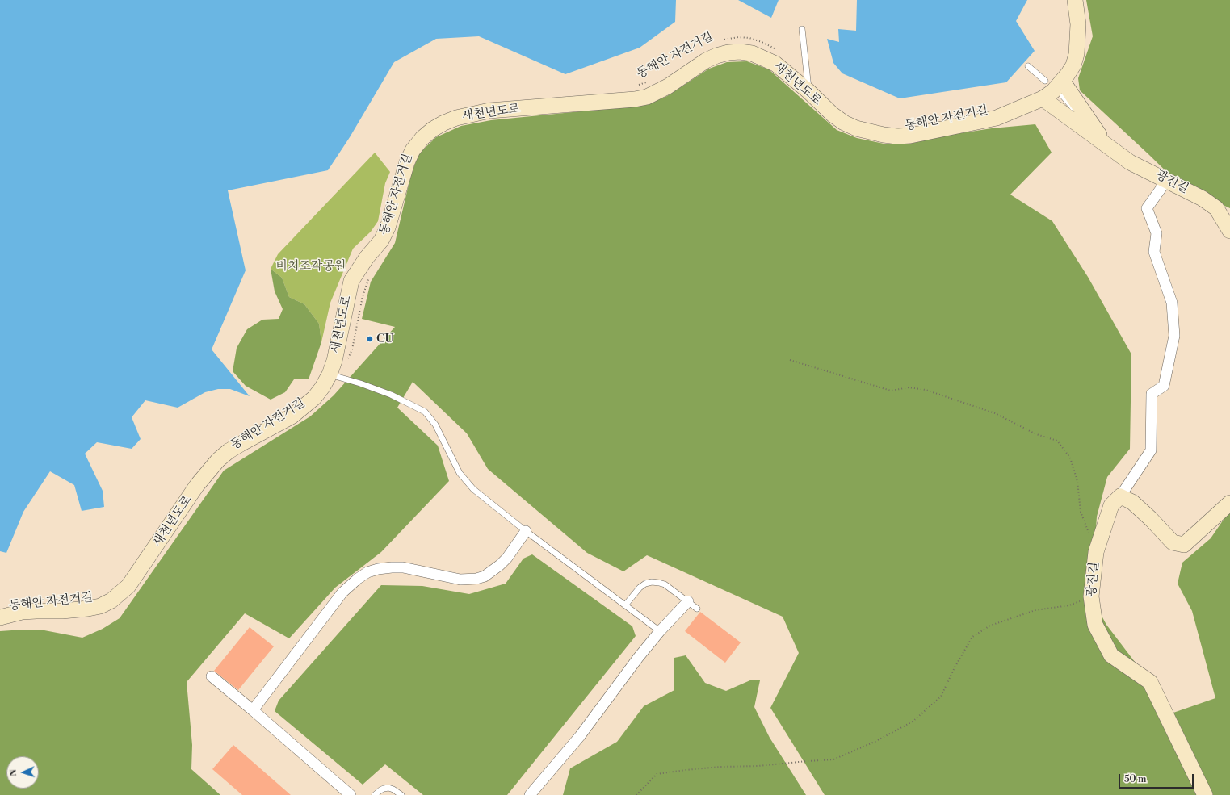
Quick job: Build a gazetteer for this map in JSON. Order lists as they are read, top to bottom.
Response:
{
  "streets": {
    "street": ["새천년도로", "광진길"],
    "path": ["동해안 자전거길"]
  },
  "crossings": [
    ["새천년도로", "광진길"]
  ],
  "parks": ["비치조각공원"],
  "places": ["CU"],
  "scale_bar": "50 m",
  "north": "left"
}
